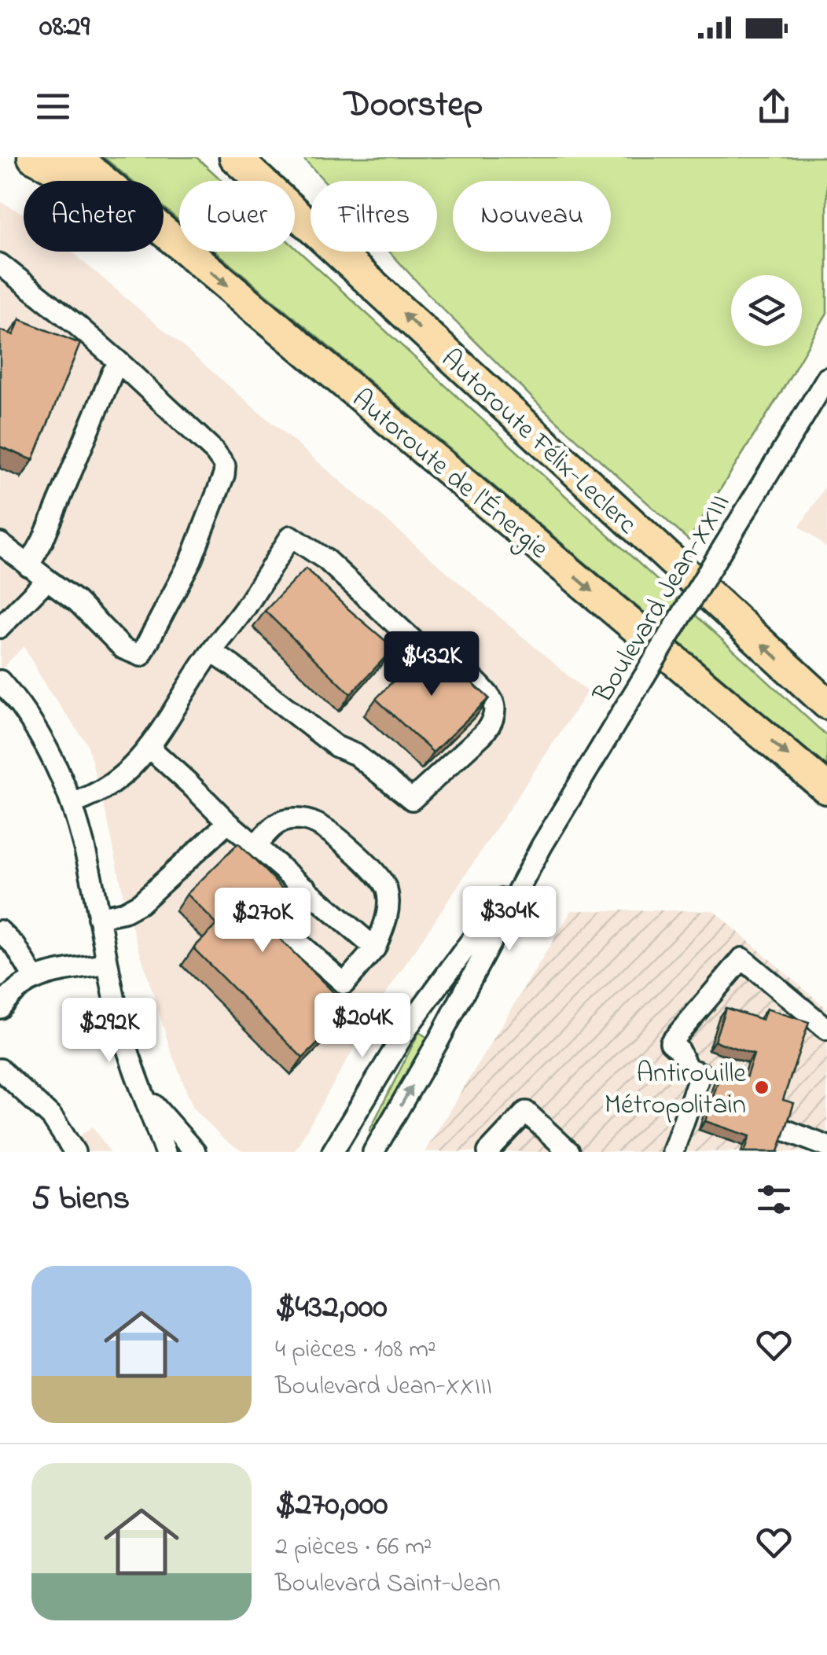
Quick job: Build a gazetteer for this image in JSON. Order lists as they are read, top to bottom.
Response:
{
  "streets": {
    "highway": ["Autoroute Félix-Leclerc", "Autoroute de l'Énergie"],
    "street": ["Boulevard Jean-XXIII"]
  },
  "one_way": ["Autoroute Félix-Leclerc", "Autoroute de l'Énergie"],
  "places": ["Antirouille Métropolitain"],
  "page": {
    "status": "08:29",
    "header": "Doorstep",
    "chip": [
      "Acheter",
      "Louer",
      "Filtres",
      "Nouveau"
    ],
    "price": [
      "$432K",
      "$304K",
      "$270K",
      "$204K",
      "$292K"
    ],
    "heading": "5 biens",
    "list": [
      {
        "name": "$432,000",
        "note": "4 pièces · 108 m² · Boulevard Jean-XXIII"
      },
      {
        "name": "$270,000",
        "note": "2 pièces · 66 m² · Boulevard Saint-Jean"
      }
    ]
  }
}
